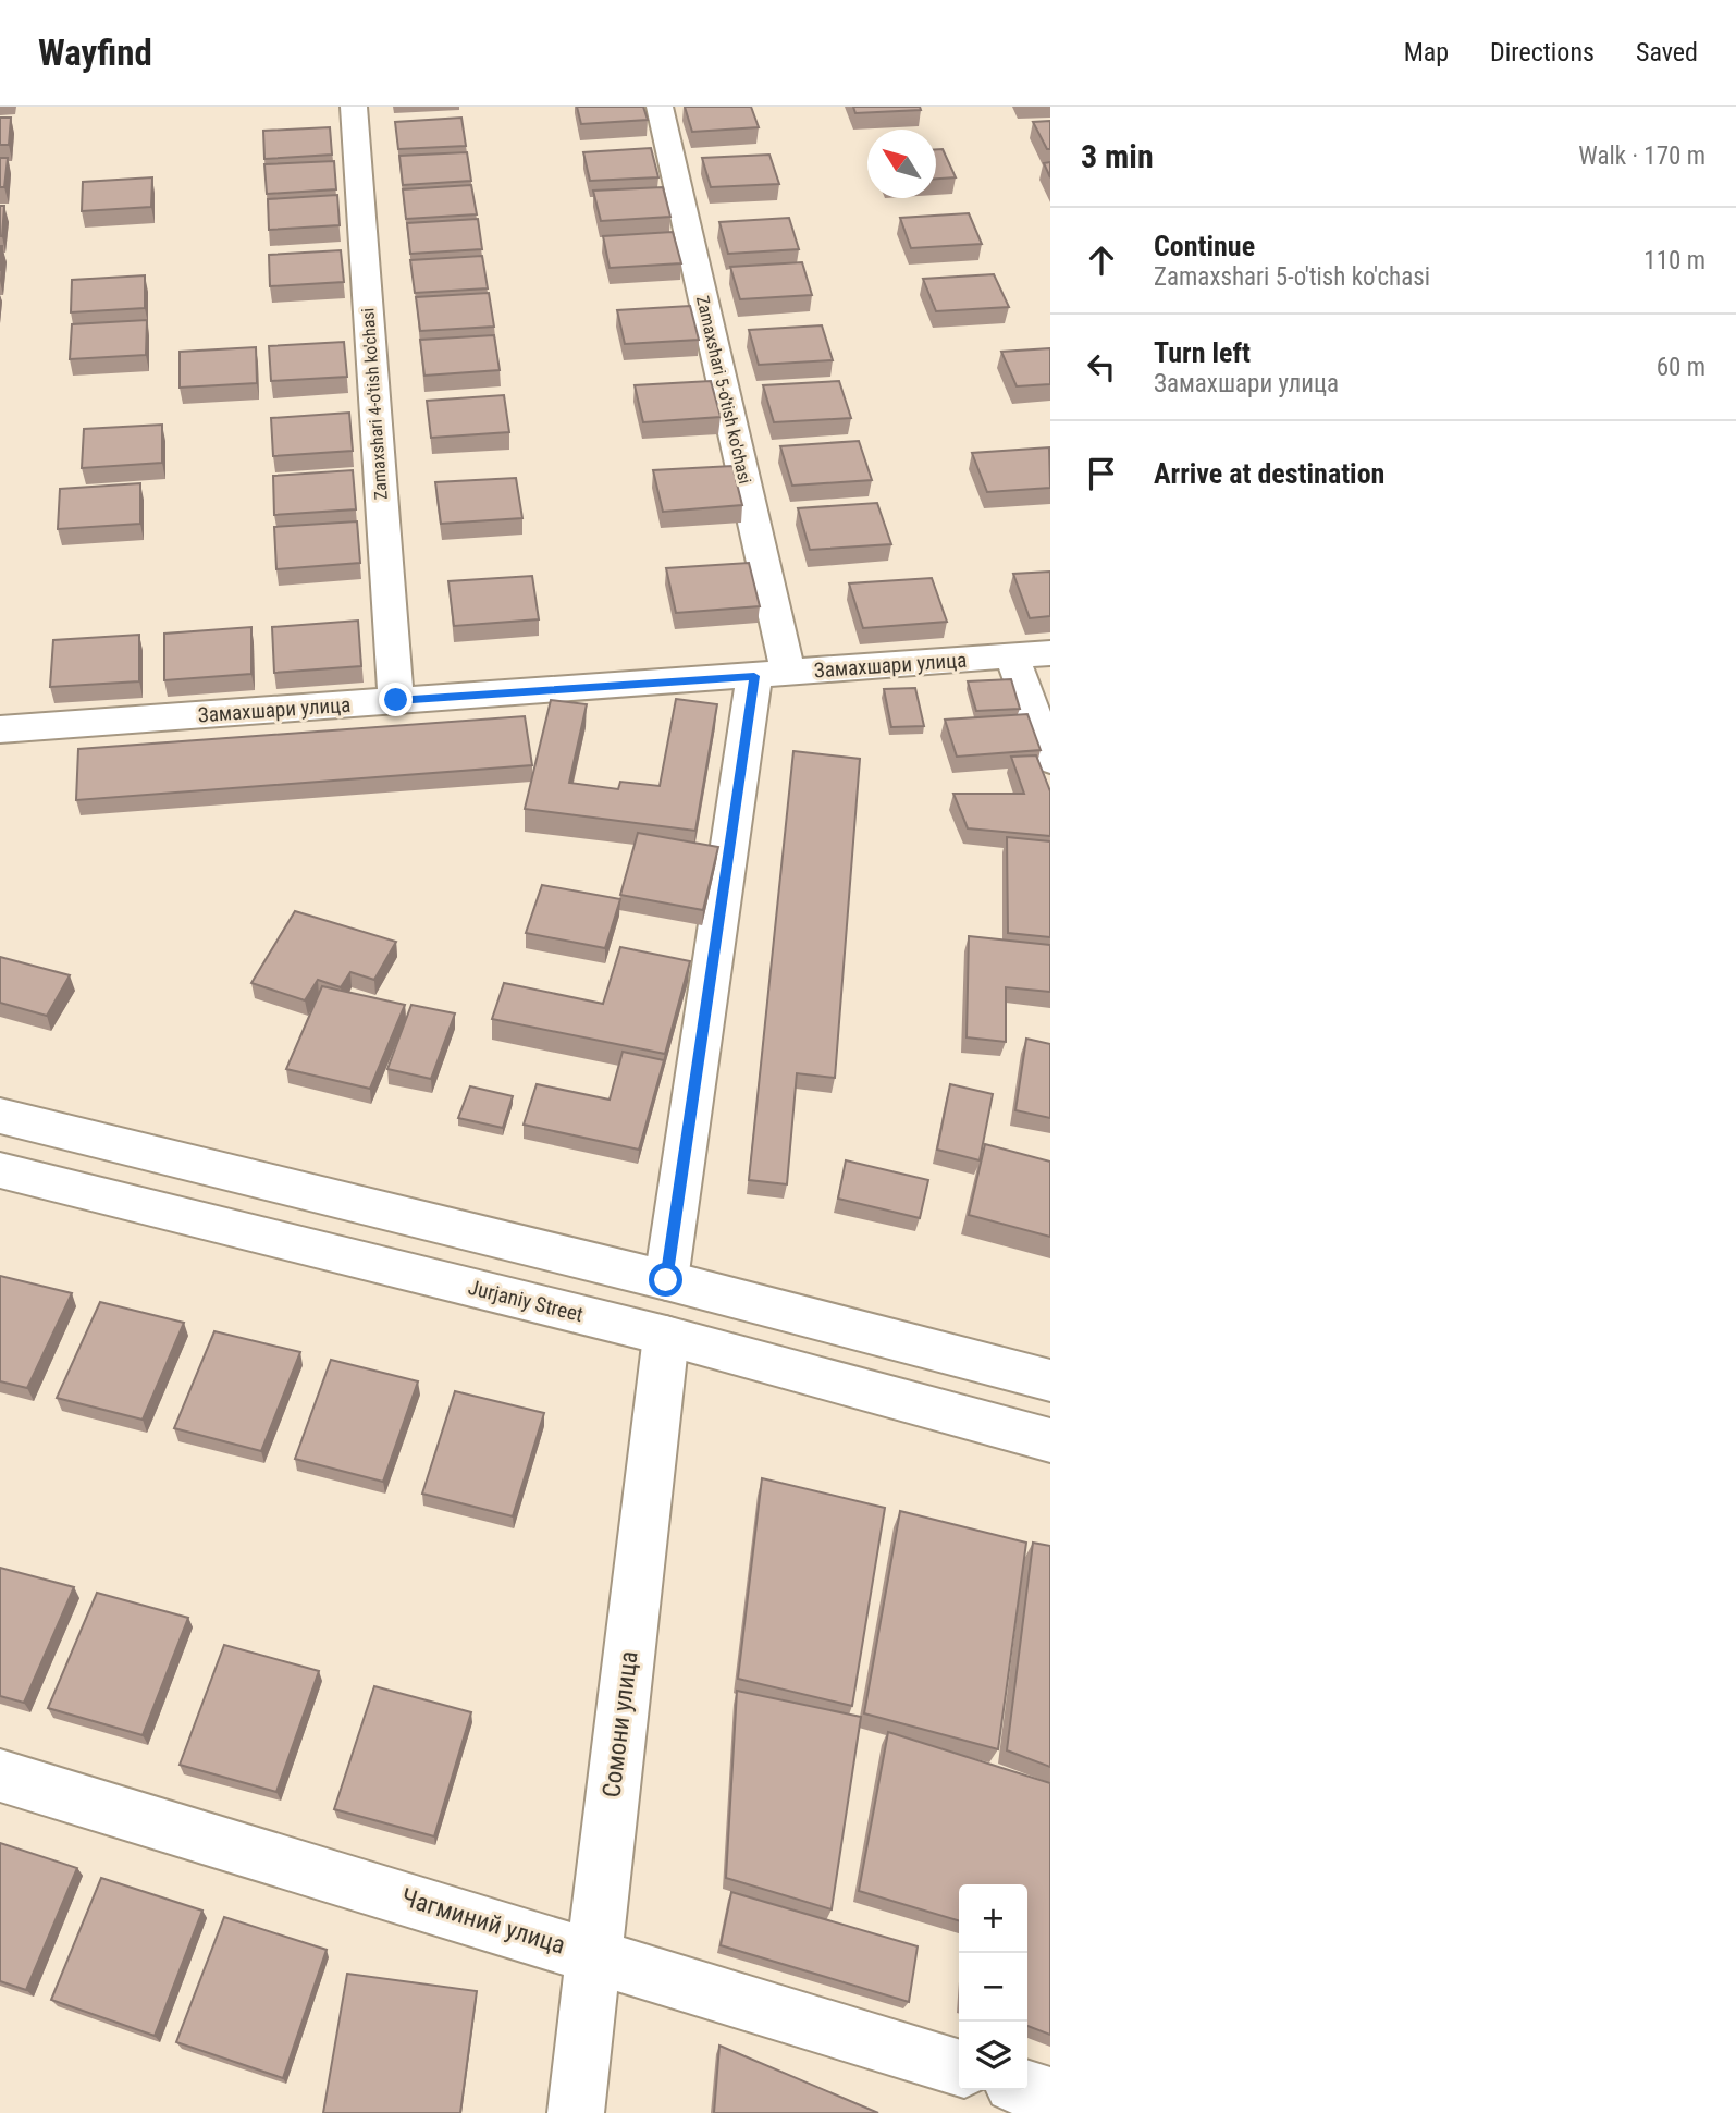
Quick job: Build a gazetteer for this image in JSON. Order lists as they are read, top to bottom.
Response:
{
  "streets": {
    "street": [
      "Zamaxshari 5-o'tish ko'chasi",
      "Zamaxshari 4-o'tish ko'chasi",
      "Замахшари улица",
      "Jurjaniy Street",
      "Сомони улица",
      "Чагминий улица"
    ]
  },
  "crossings": [
    ["Zamaxshari 5-o'tish ko'chasi", "Замахшари улица"],
    ["Zamaxshari 4-o'tish ko'chasi", "Замахшари улица"],
    ["Jurjaniy Street", "Сомони улица"],
    ["Сомони улица", "Чагминий улица"]
  ],
  "north": "top left",
  "page": {
    "header": "Wayfind",
    "nav": ["Map", "Directions", "Saved"],
    "heading": ["3 min", "Walk · 170 m"],
    "list": [
      ["Continue", "Zamaxshari 5-o'tish ko'chasi", "110 m"],
      ["Turn left", "Замахшари улица", "60 m"],
      "Arrive at destination"
    ],
    "map_buttons": ["+", "−"]
  }
}
